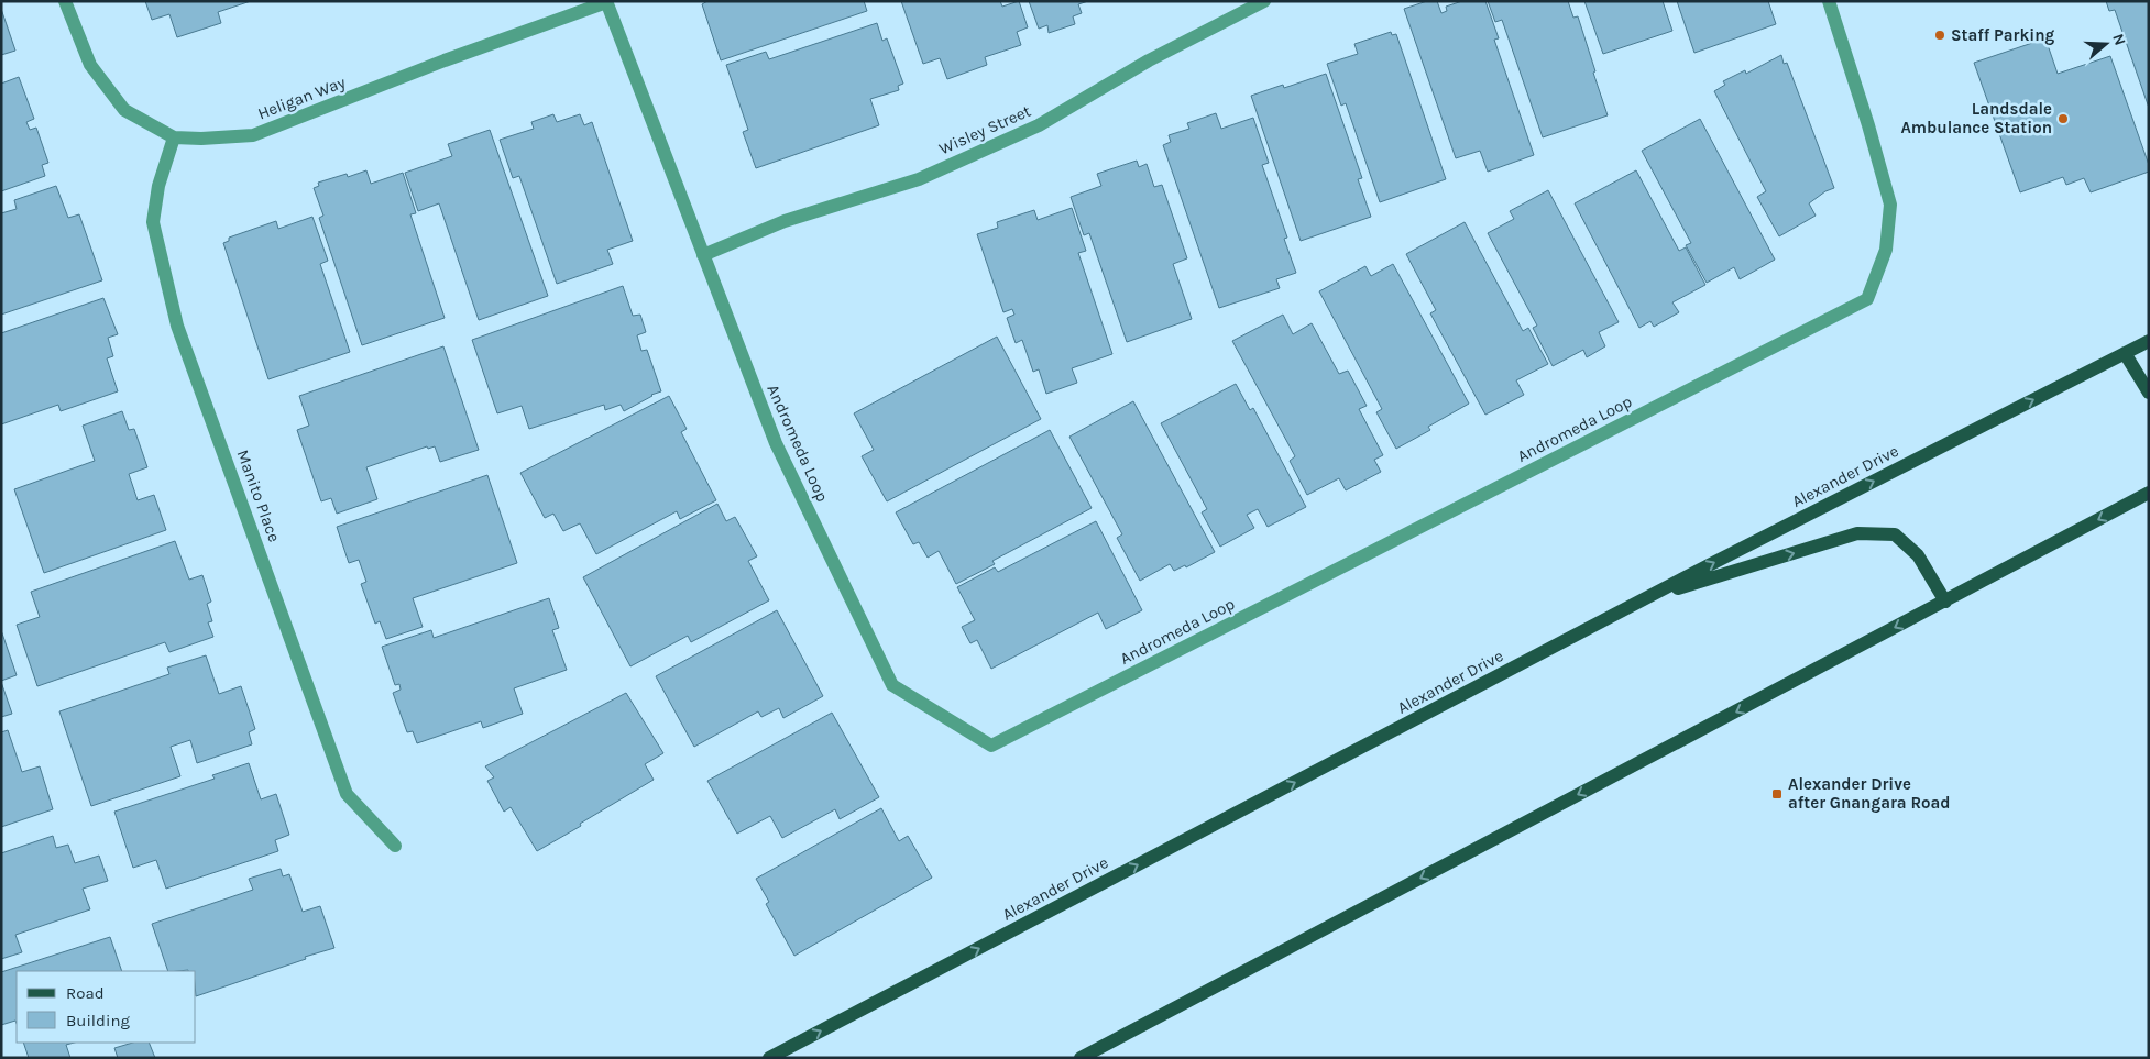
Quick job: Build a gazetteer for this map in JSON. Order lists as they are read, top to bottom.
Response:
{
  "streets": {
    "main road": ["Alexander Drive"],
    "street": [
      "Heligan Way",
      "Wisley Street",
      "Andromeda Loop",
      "Manito Place"
    ]
  },
  "crossings": [
    ["Heligan Way", "Andromeda Loop"],
    ["Heligan Way", "Manito Place"],
    ["Wisley Street", "Andromeda Loop"]
  ],
  "one_way": ["Alexander Drive"],
  "places": {
    "other": ["Staff Parking", "Landsdale Ambulance Station"],
    "transit": ["Alexander Drive after Gnangara Road"]
  },
  "legend": ["Road", "Building"],
  "north": "right"
}
